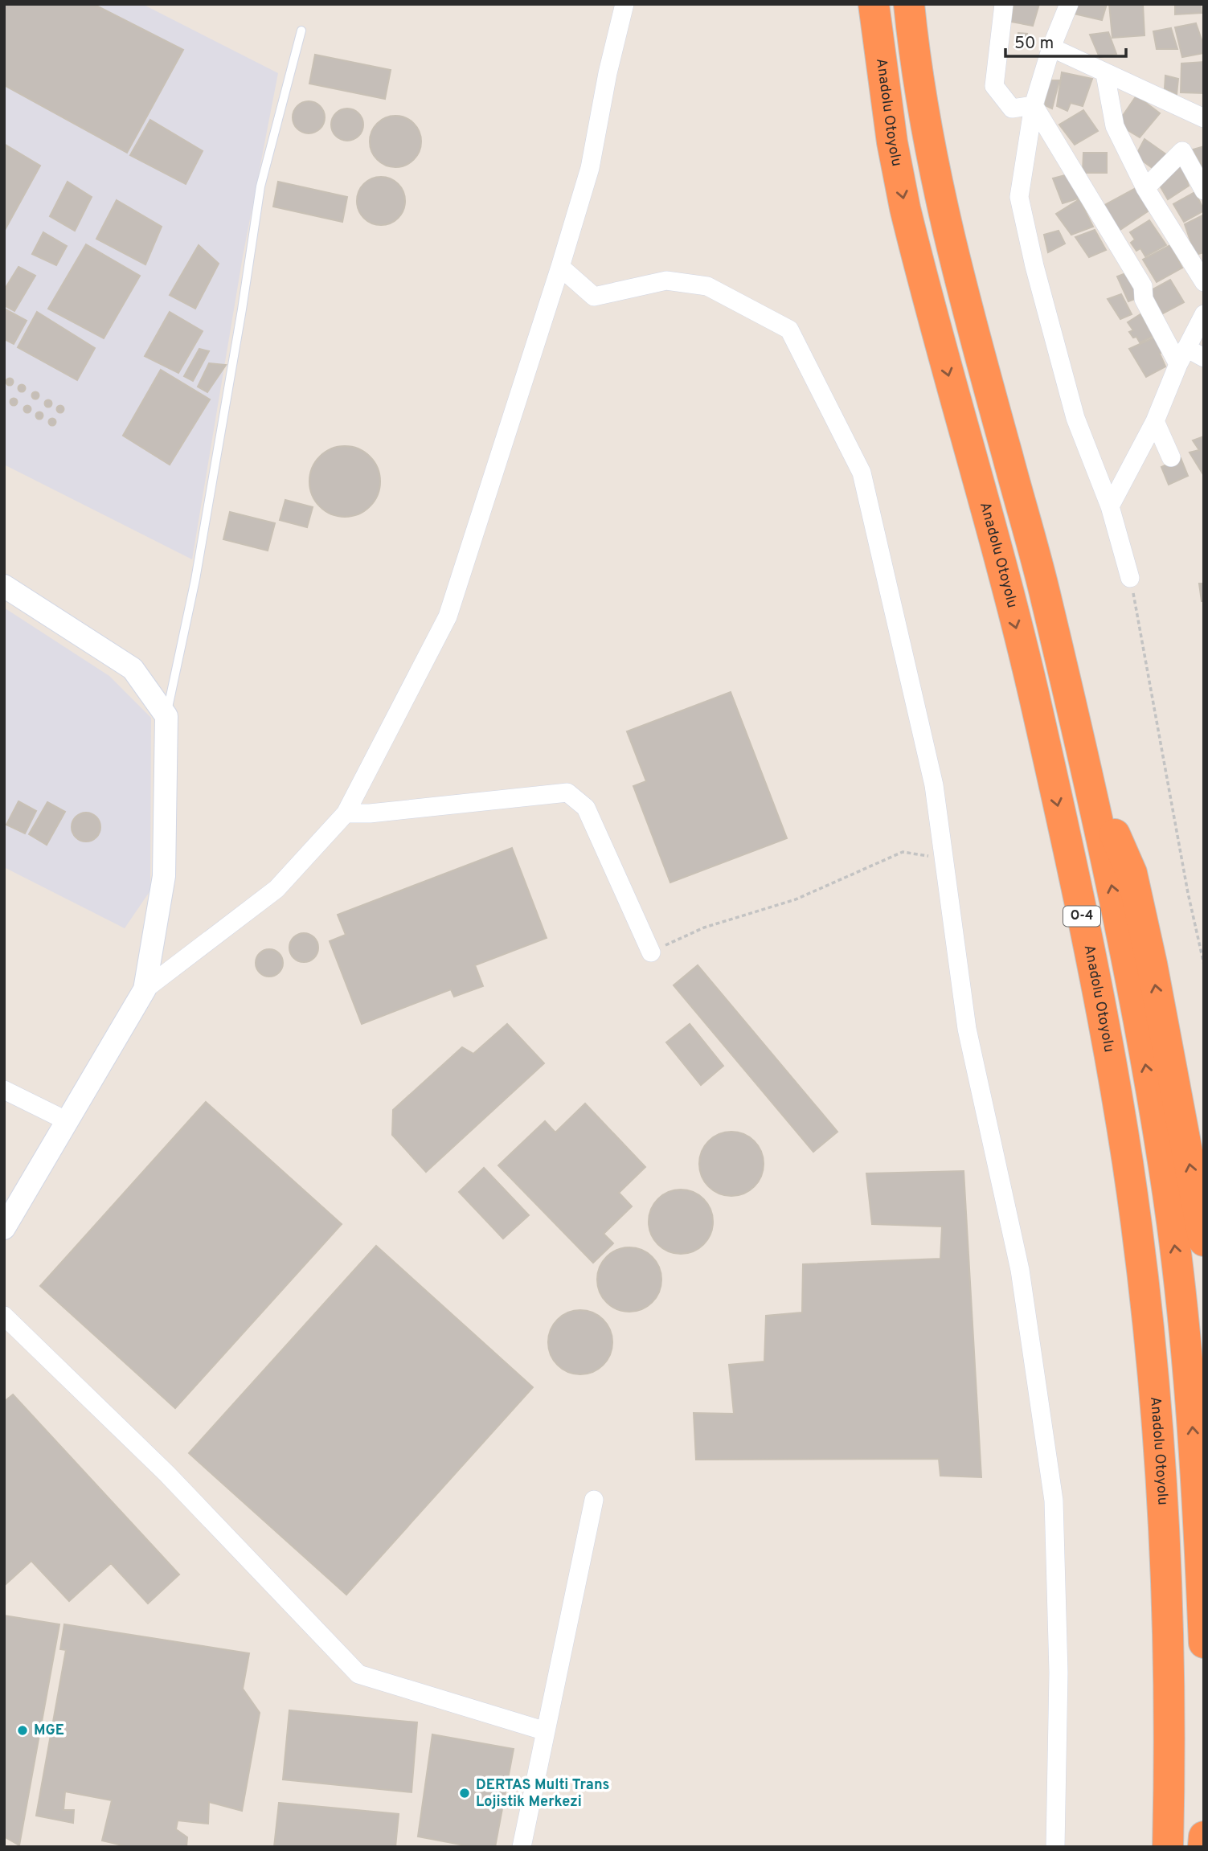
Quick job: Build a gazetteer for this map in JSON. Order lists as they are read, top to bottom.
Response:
{
  "streets": {
    "highway": ["Anadolu Otoyolu", "O-4"]
  },
  "places": ["MGE", "DERTAS Multi Trans Lojistik Merkezi"],
  "scale_bar": "50 m"
}
